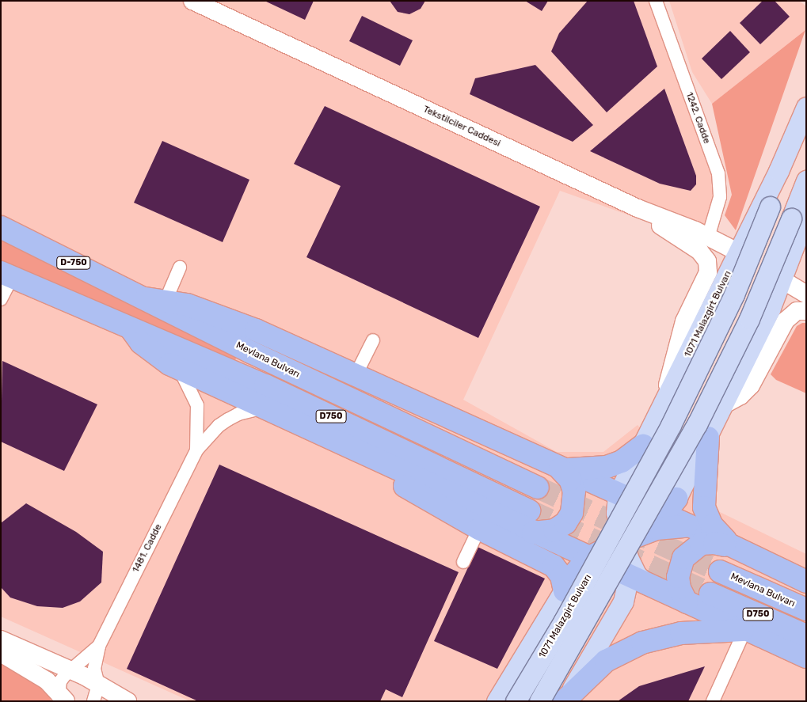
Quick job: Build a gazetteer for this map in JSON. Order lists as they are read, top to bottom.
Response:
{
  "streets": {
    "highway": ["D-750", "Mevlana Bulvarı", "D750"],
    "main road": ["1071 Malazgirt Bulvarı"],
    "street": ["1242. Cadde", "Tekstilciler Caddesi", "1481. Cadde"]
  },
  "crossings": [
    ["1242. Cadde", "Tekstilciler Caddesi"]
  ]
}
